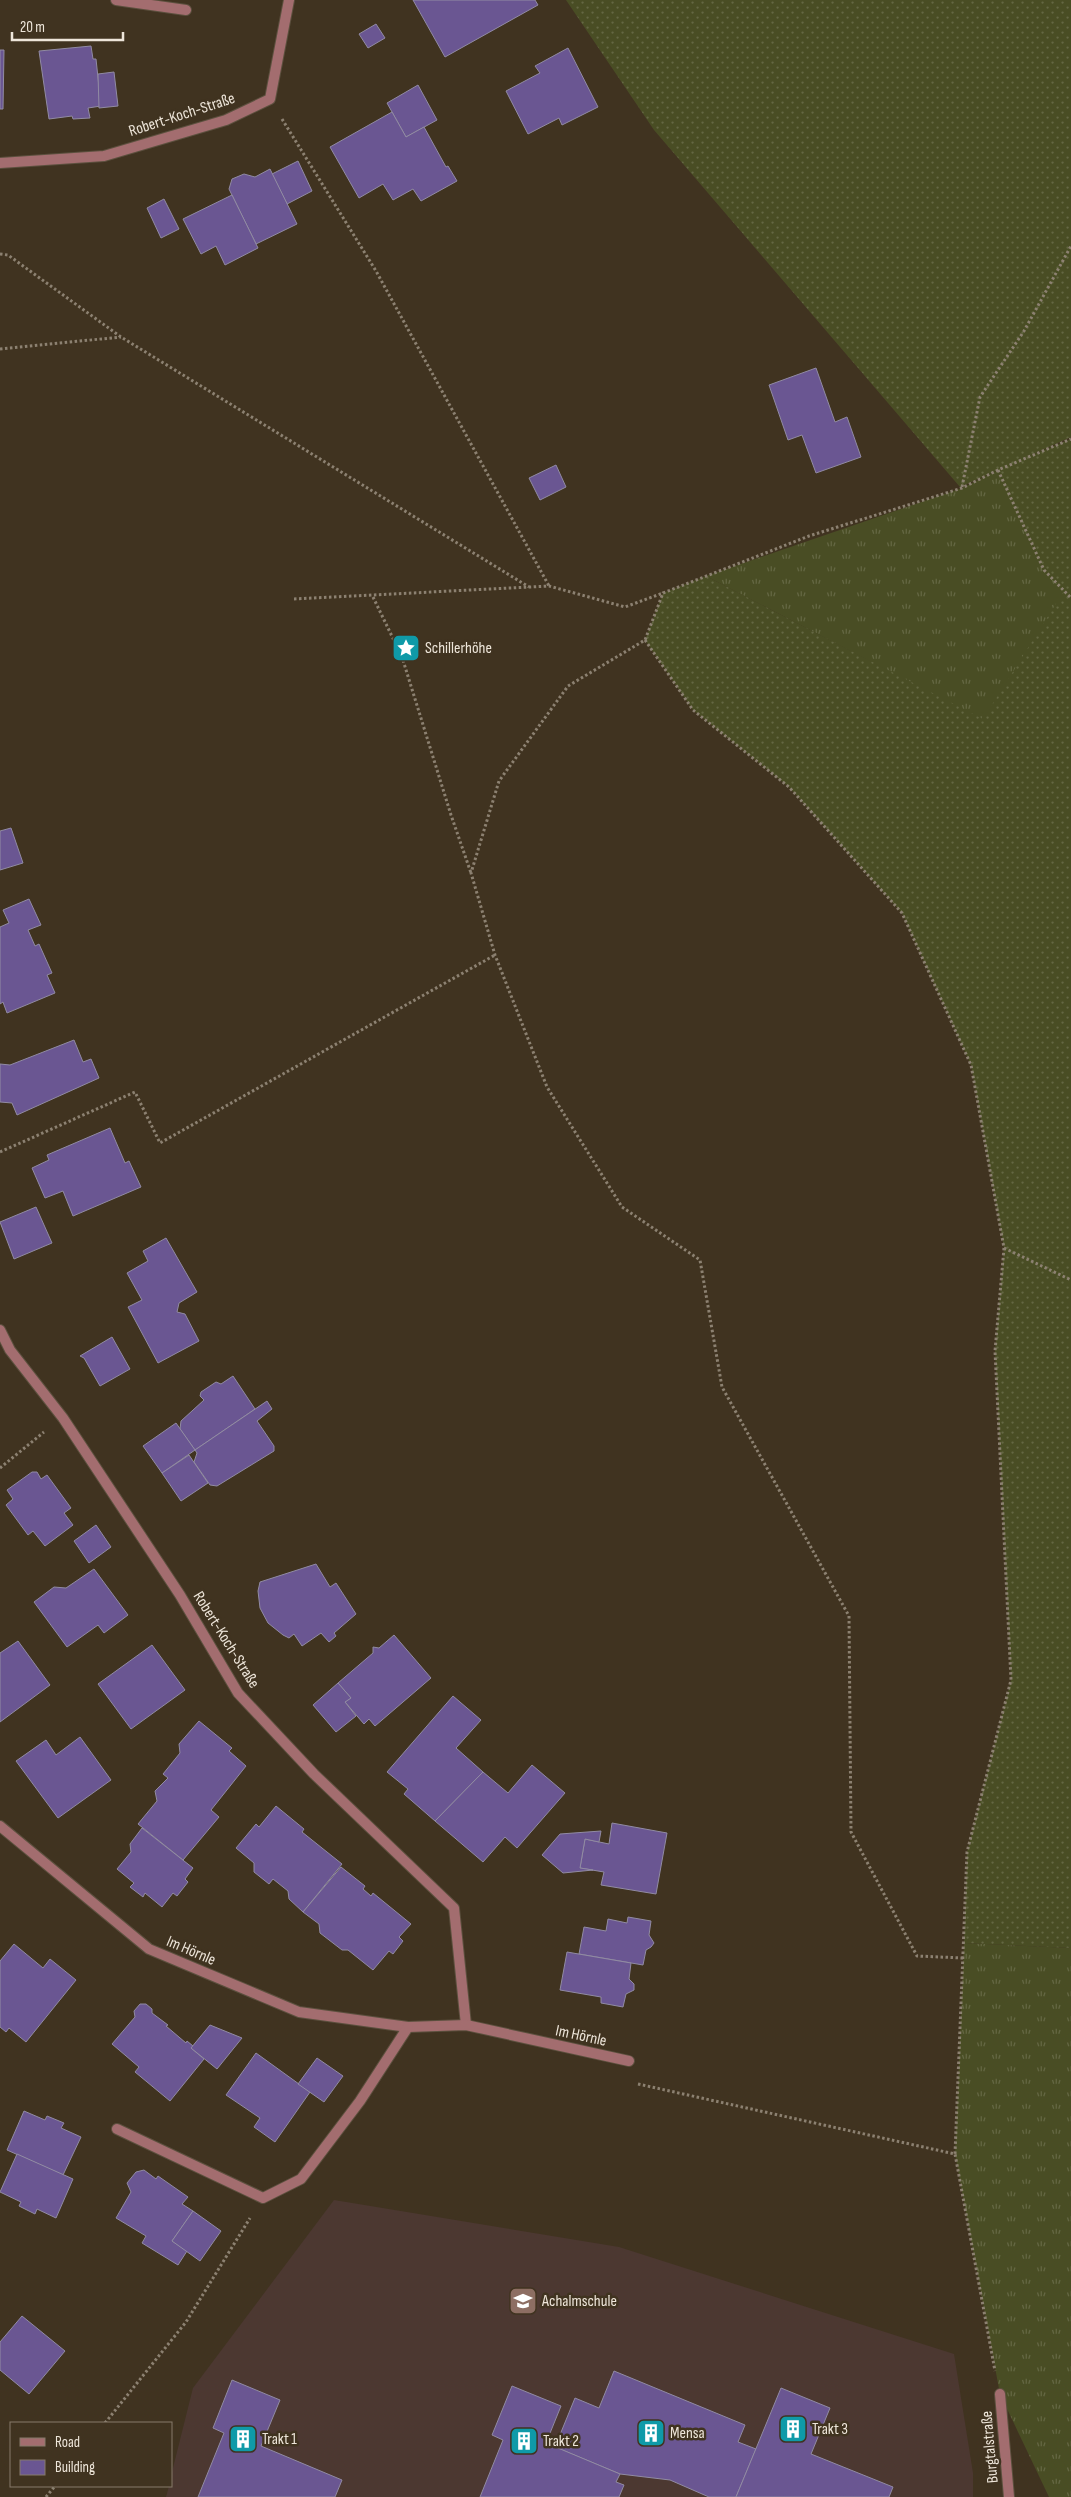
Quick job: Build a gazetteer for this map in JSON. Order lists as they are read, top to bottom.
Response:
{
  "streets": {
    "street": ["Robert-Koch-Straße", "Im Hörnle", "Burgtalstraße"]
  },
  "crossings": [
    ["Robert-Koch-Straße", "Im Hörnle"]
  ],
  "places": {
    "place": ["Schillerhöhe"],
    "school or university": ["Achalmschule"],
    "building": [
      "Trakt 3",
      "Mensa",
      "Trakt 1",
      "Trakt 2"
    ]
  },
  "legend": ["Road", "Building"],
  "scale_bar": "20 m"
}
